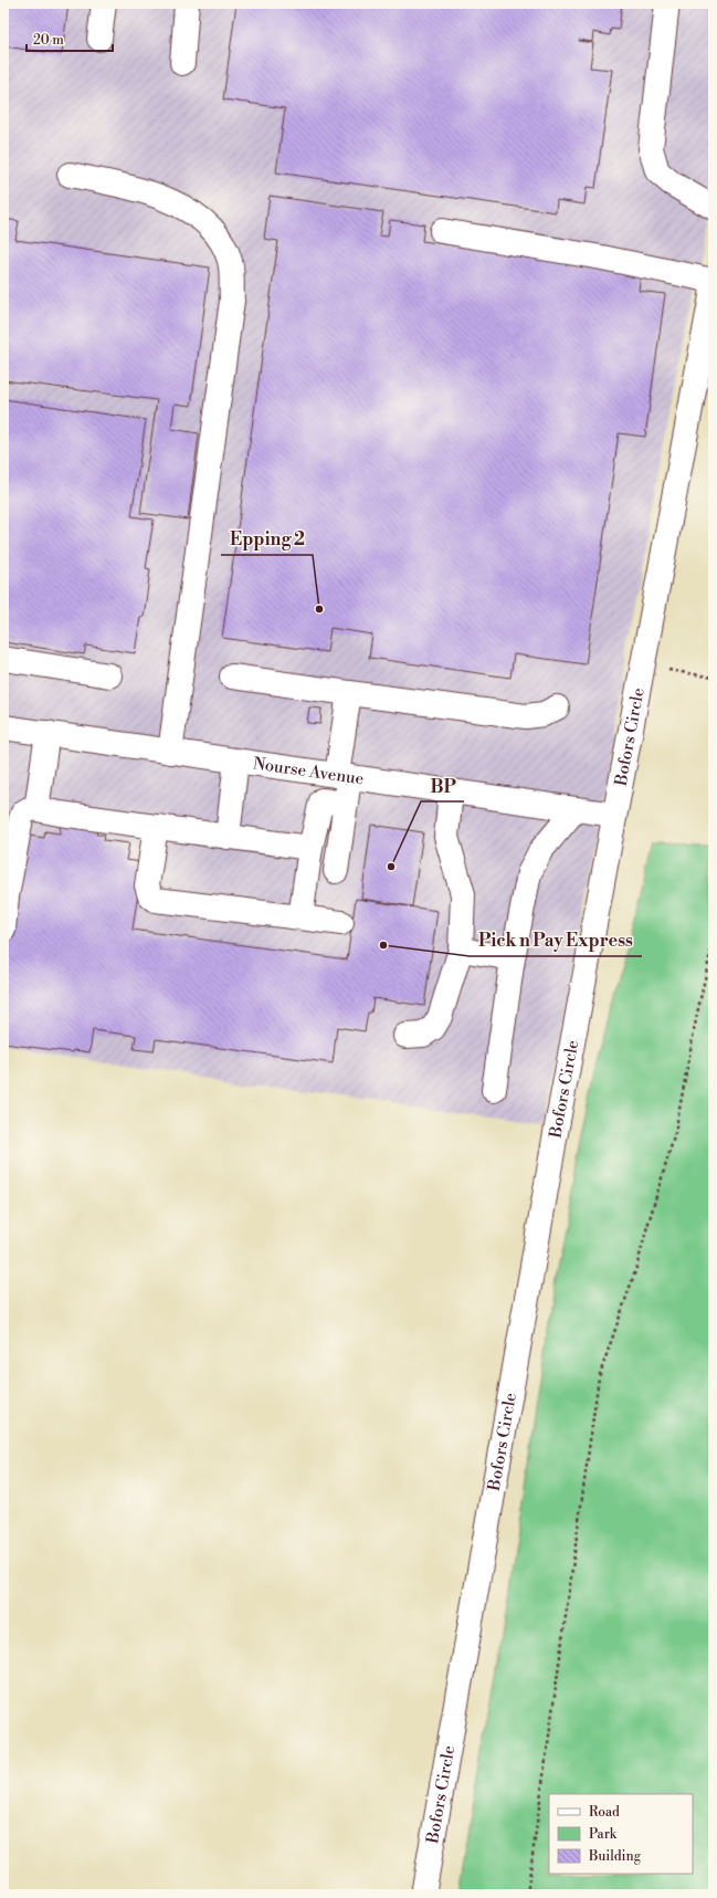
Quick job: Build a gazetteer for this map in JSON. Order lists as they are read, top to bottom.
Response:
{
  "streets": {
    "street": ["Bofors Circle", "Nourse Avenue"]
  },
  "crossings": [
    ["Bofors Circle", "Nourse Avenue"]
  ],
  "places": ["Epping 2", "BP", "Pick n Pay Express"],
  "legend": ["Road", "Park", "Building"],
  "scale_bar": "20 m"
}
